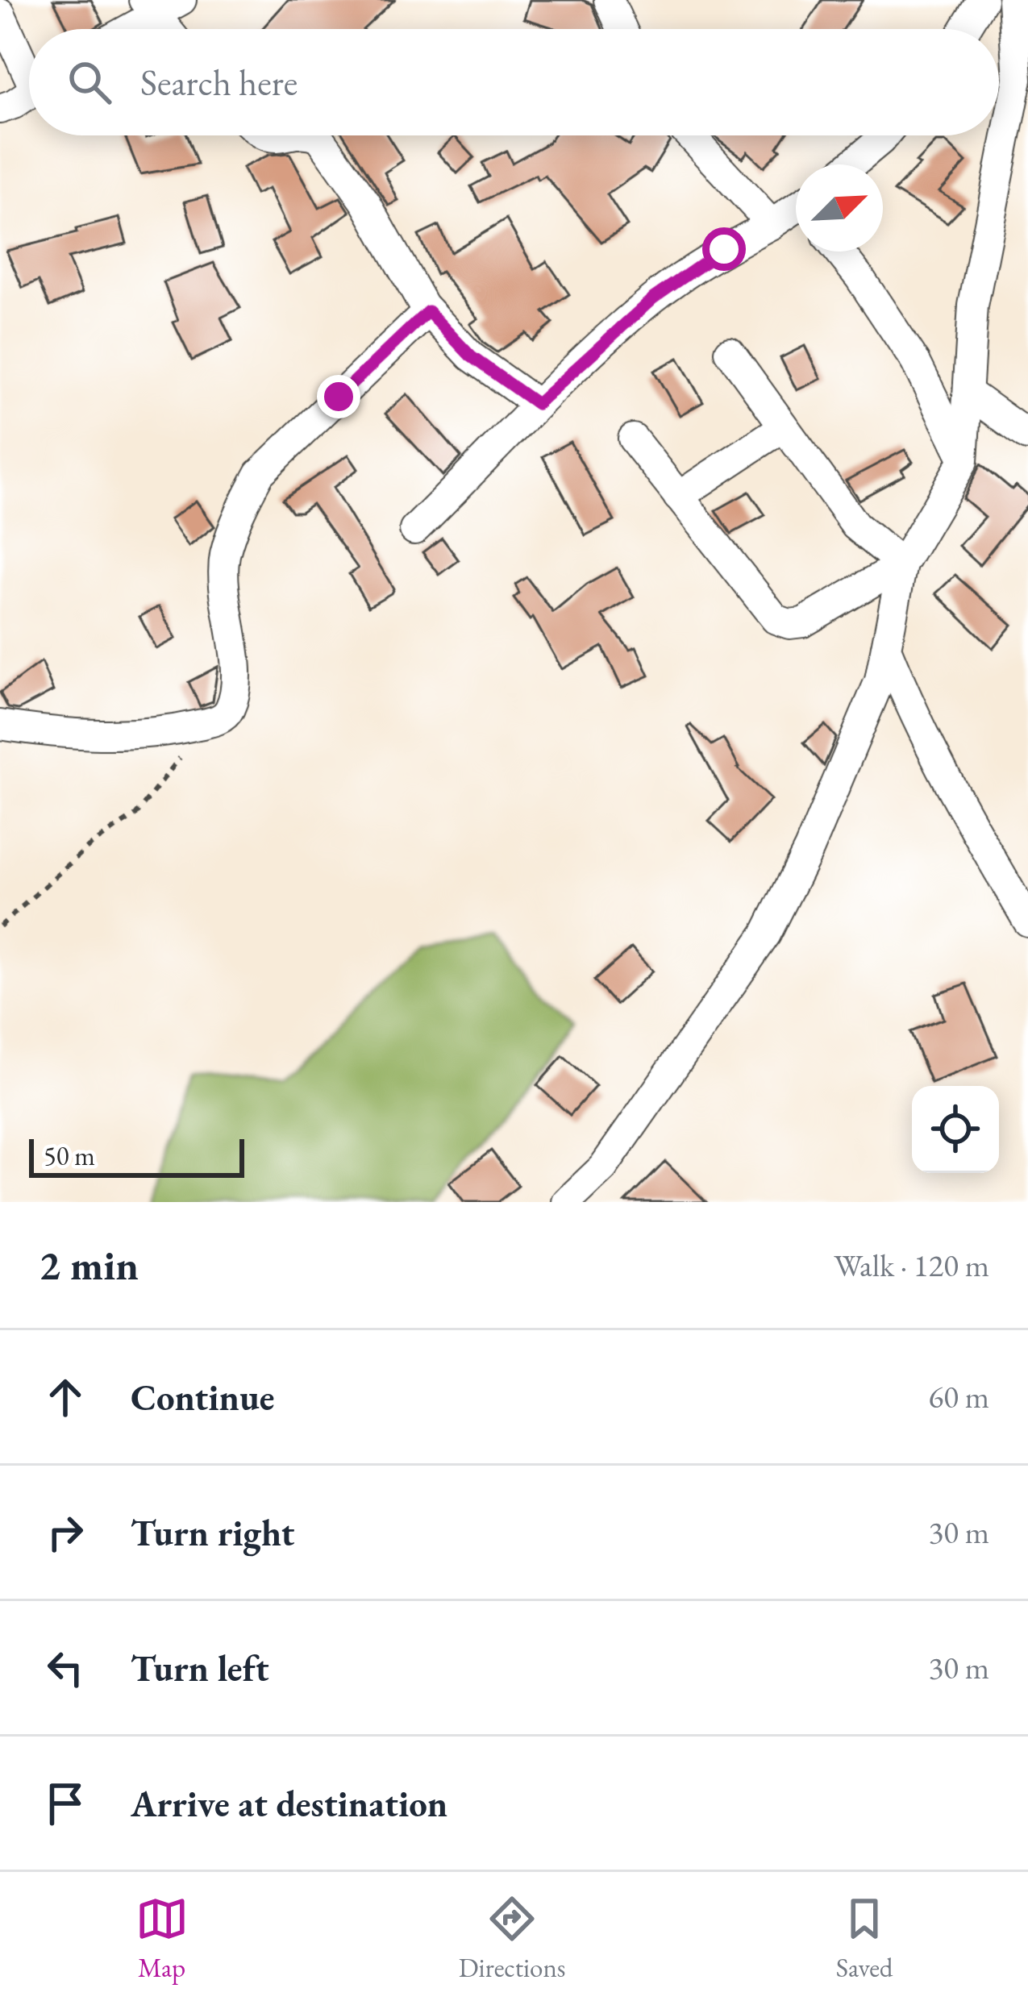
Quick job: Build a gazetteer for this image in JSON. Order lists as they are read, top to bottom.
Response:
{
  "scale_bar": "50 m",
  "north": "top right",
  "page": {
    "search": "Search here",
    "scale": "50 m",
    "heading": ["2 min", "Walk · 120 m"],
    "list": [
      ["Continue", "60 m"],
      ["Turn right", "30 m"],
      ["Turn left", "30 m"],
      "Arrive at destination"
    ],
    "nav": ["Map", "Directions", "Saved"]
  }
}
